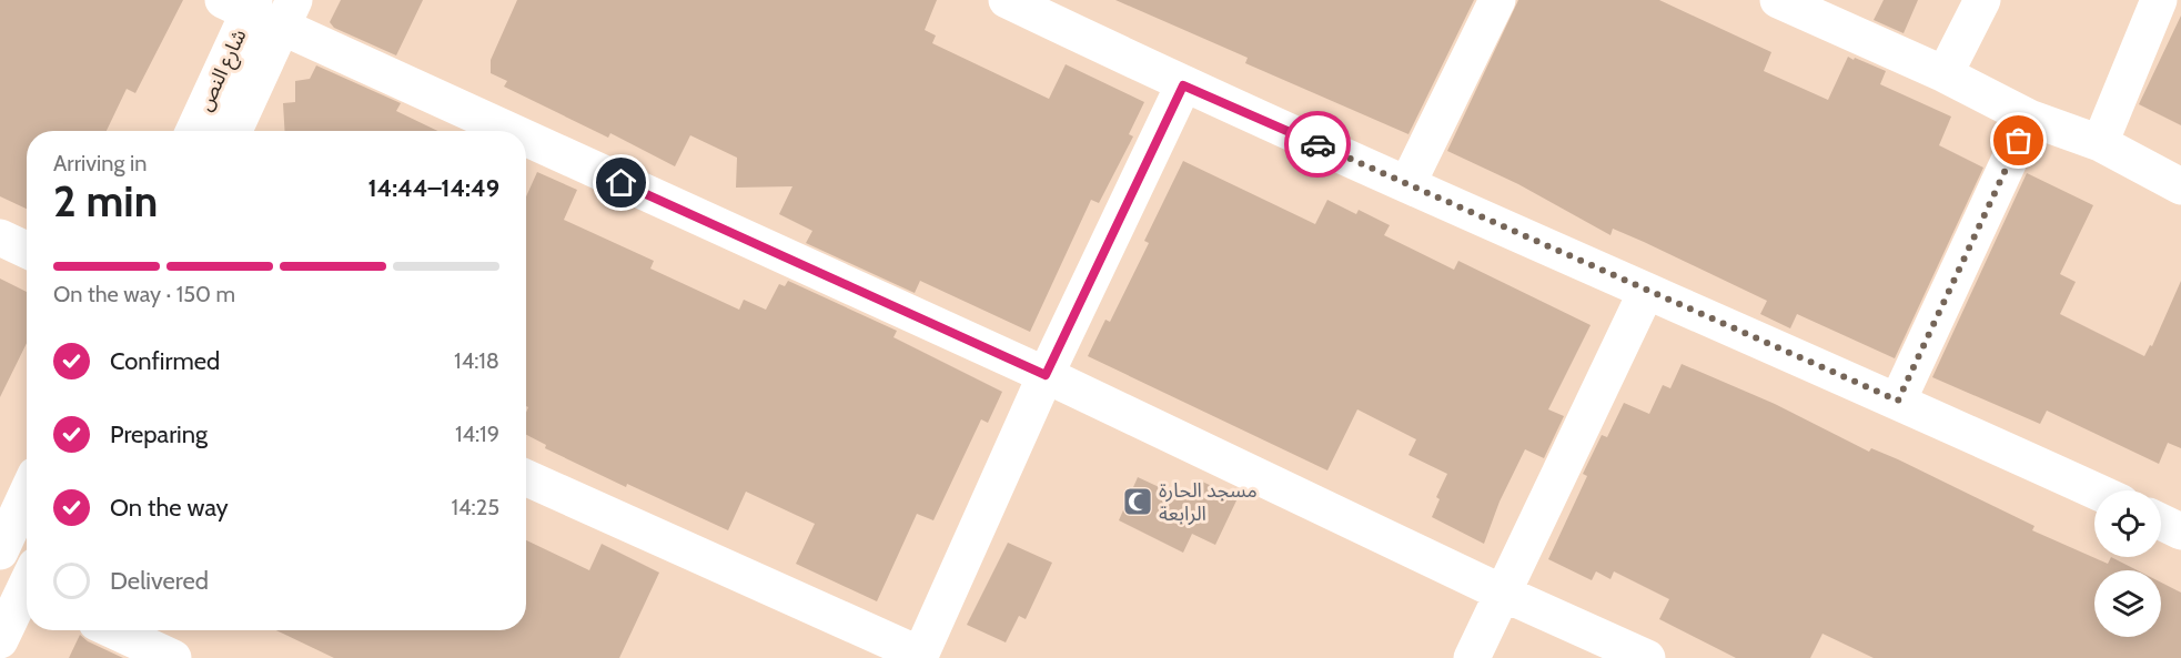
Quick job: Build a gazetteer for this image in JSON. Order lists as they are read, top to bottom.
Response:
{
  "streets": {
    "street": ["شارع النص"]
  },
  "places": {
    "mosque": ["مسجد الحارة الرابعة"]
  },
  "page": {
    "heading": ["2 min", "Arriving in", "14:44–14:49"],
    "bar": "On the way · 150 m",
    "list": [
      ["Confirmed", "14:18"],
      ["Preparing", "14:19"],
      ["On the way", "14:25"],
      "Delivered"
    ]
  }
}
